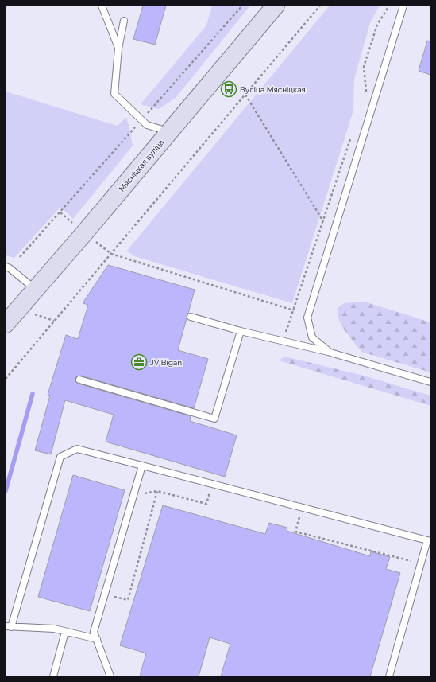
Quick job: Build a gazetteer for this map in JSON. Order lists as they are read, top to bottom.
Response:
{
  "streets": {
    "main road": ["Мясніцкая вуліца"]
  },
  "places": {
    "bus stop": ["Вуліца Мясніцкая"],
    "office": ["JV Bigan"]
  }
}
